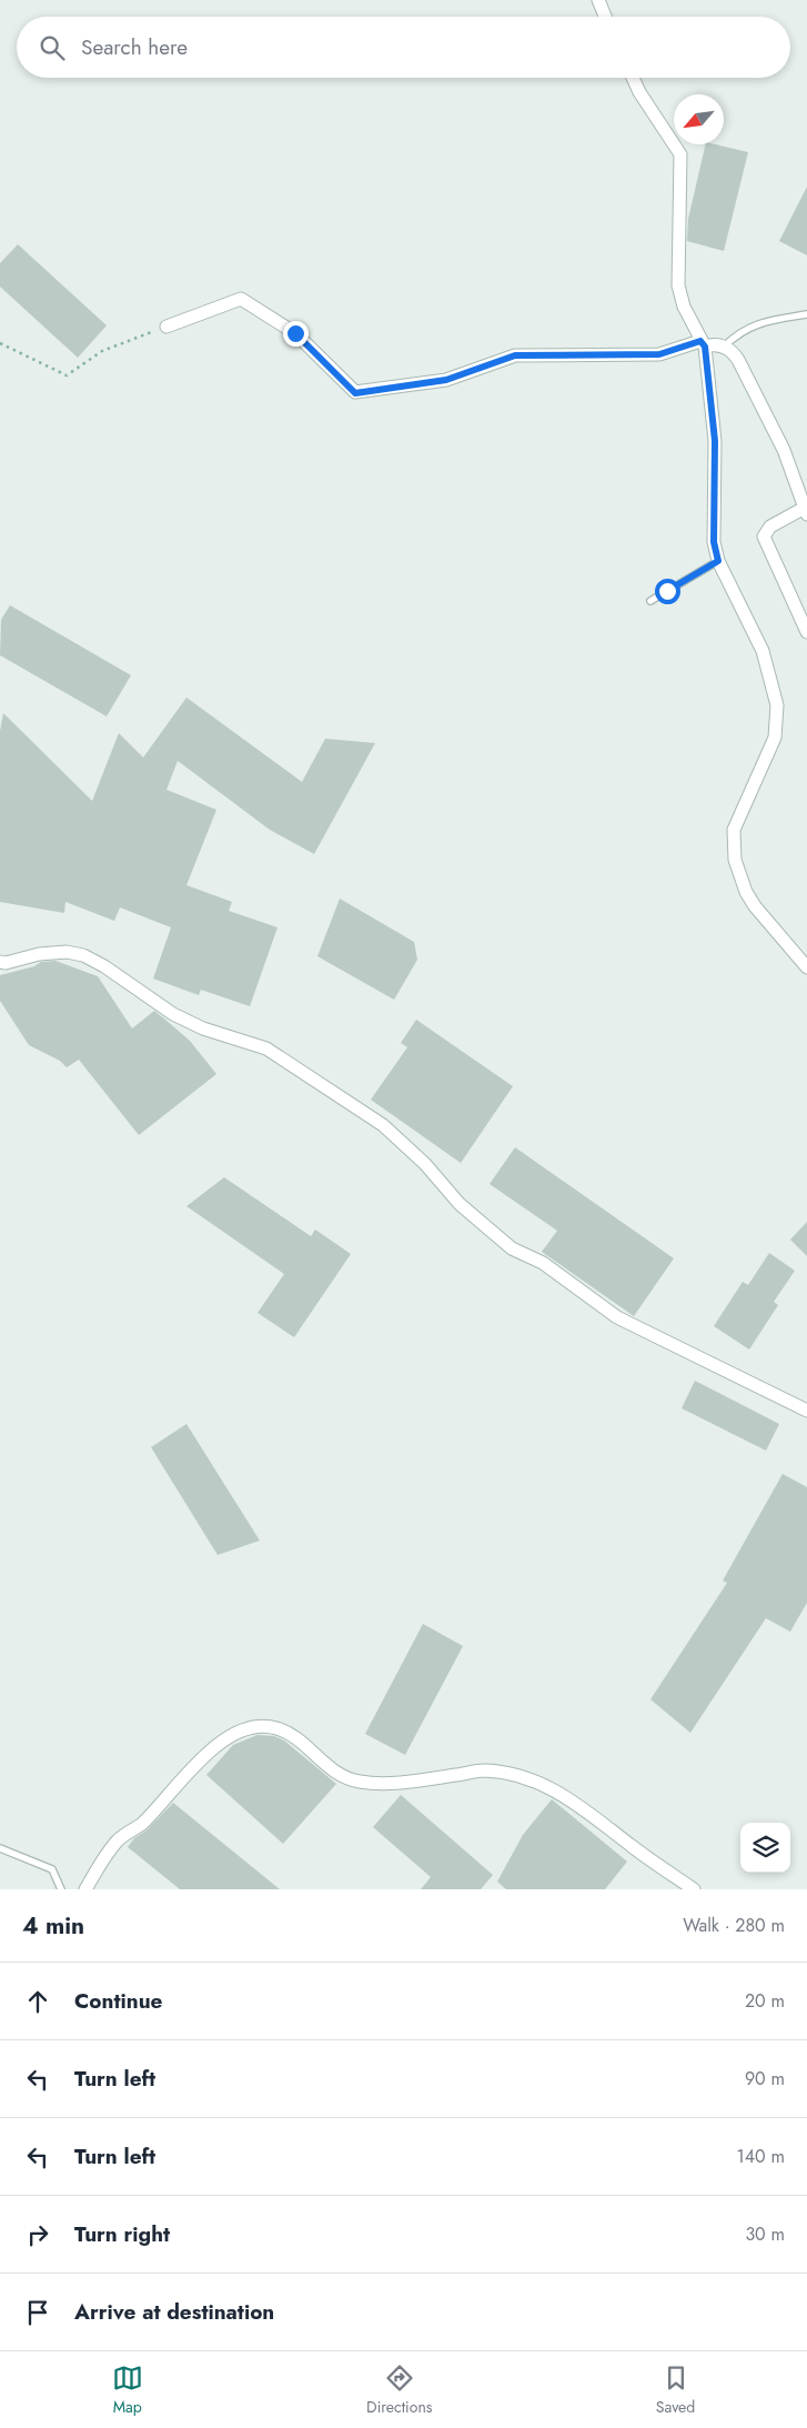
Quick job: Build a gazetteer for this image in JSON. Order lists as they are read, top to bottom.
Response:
{
  "north": "bottom left",
  "page": {
    "search": "Search here",
    "heading": ["4 min", "Walk · 280 m"],
    "list": [
      ["Continue", "20 m"],
      ["Turn left", "90 m"],
      ["Turn left", "140 m"],
      ["Turn right", "30 m"],
      "Arrive at destination"
    ],
    "nav": ["Map", "Directions", "Saved"]
  }
}
